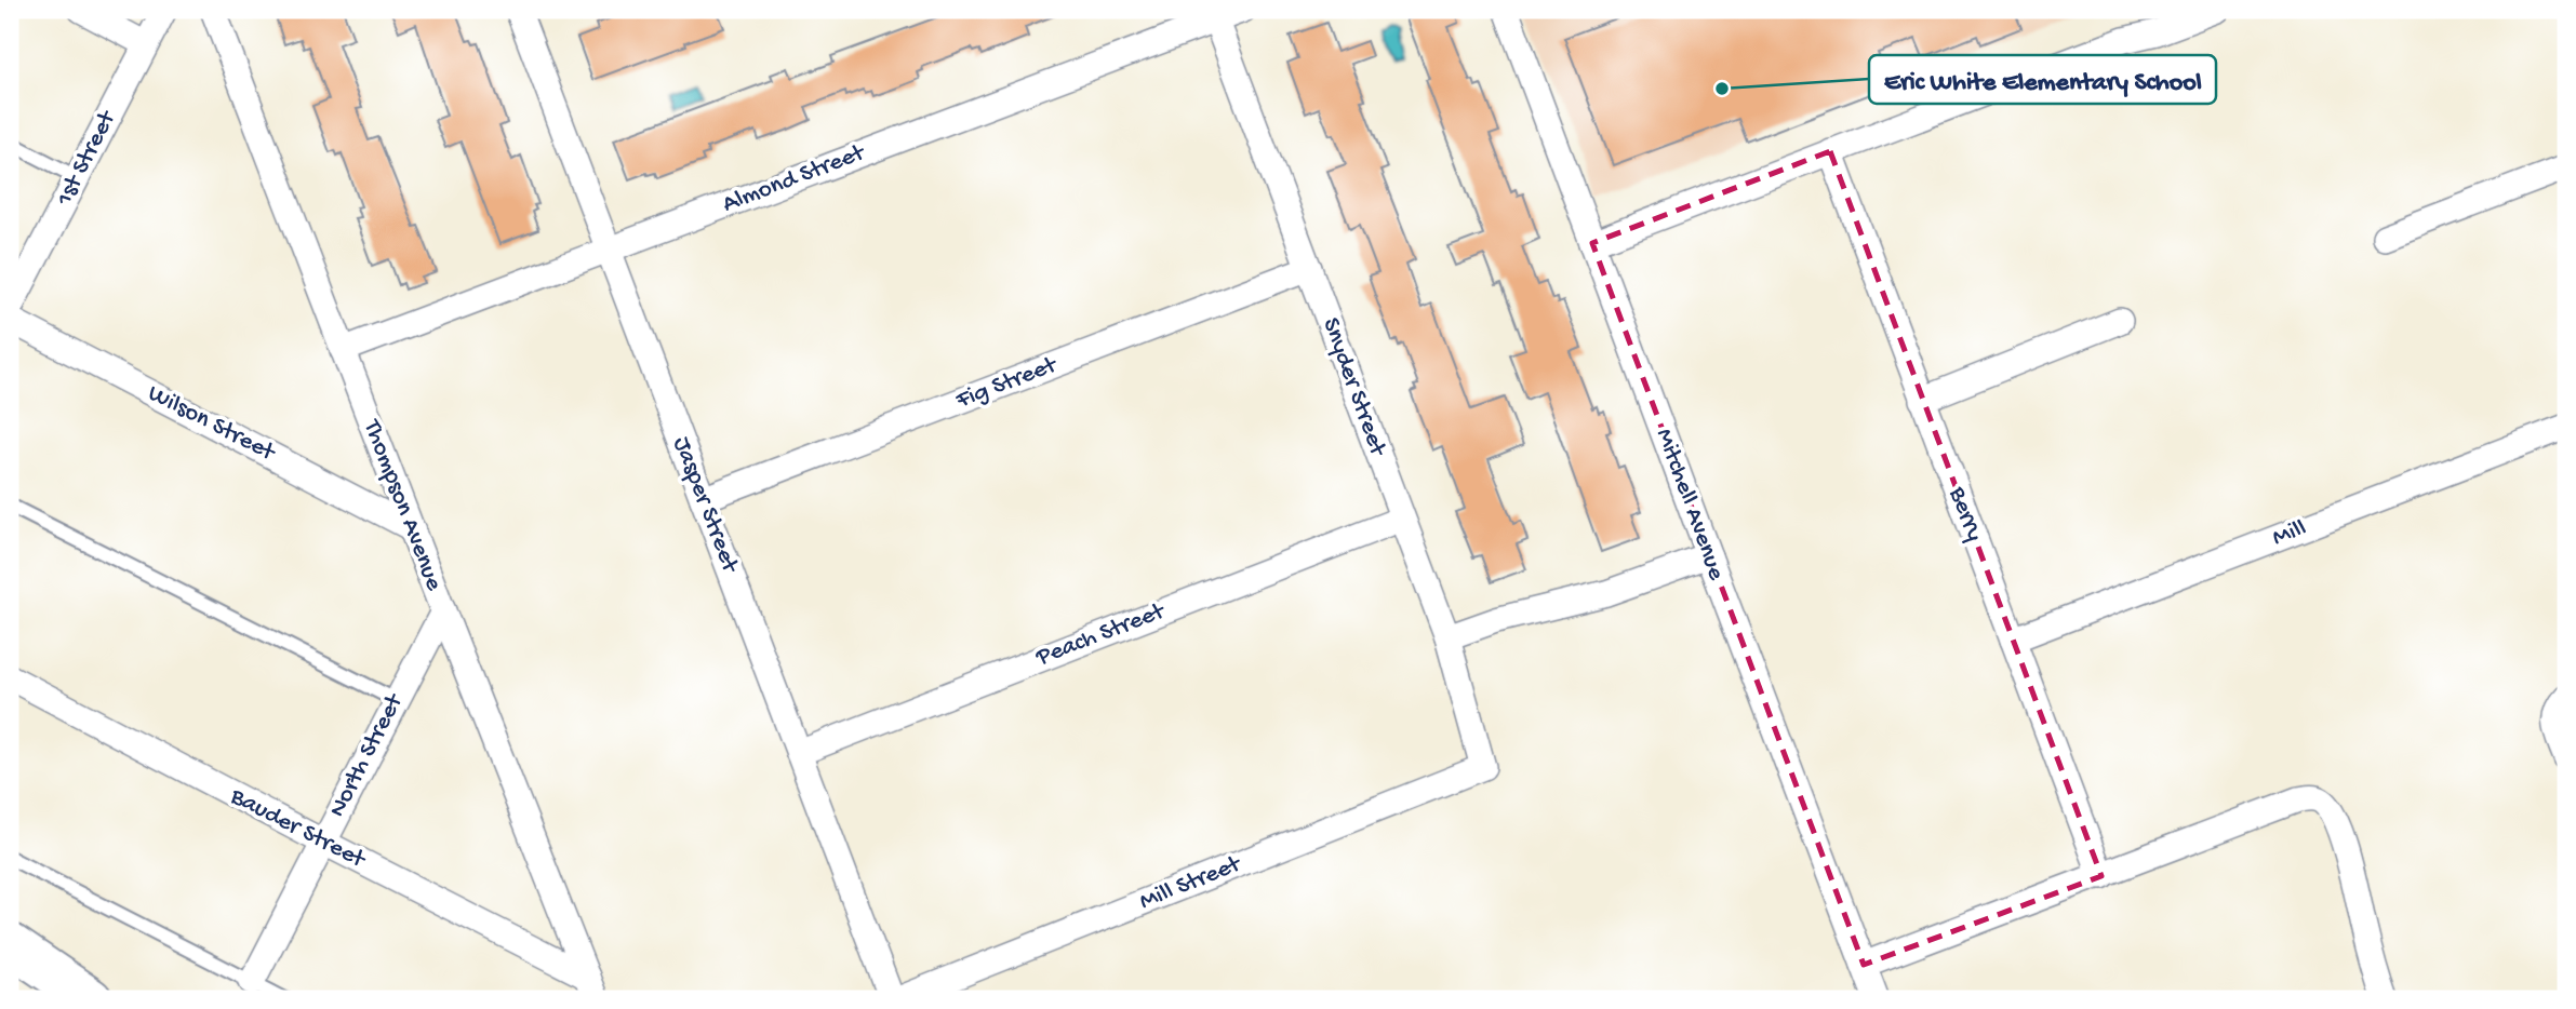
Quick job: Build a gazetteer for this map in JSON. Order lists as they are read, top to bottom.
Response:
{
  "streets": {
    "street": [
      "1st Street",
      "Almond Street",
      "Fig Street",
      "Snyder Street",
      "Wilson Street",
      "Jasper Street",
      "Mitchell Avenue",
      "Thompson Avenue",
      "Berry",
      "Mill",
      "Peach Street",
      "North Street",
      "Bauder Street",
      "Mill Street"
    ]
  },
  "crossings": [
    ["Almond Street", "Snyder Street"],
    ["Almond Street", "Jasper Street"],
    ["Almond Street", "Thompson Avenue"],
    ["Fig Street", "Snyder Street"],
    ["Fig Street", "Jasper Street"],
    ["Snyder Street", "Peach Street"],
    ["Snyder Street", "Mill Street"],
    ["Wilson Street", "Thompson Avenue"],
    ["Jasper Street", "Peach Street"],
    ["Thompson Avenue", "North Street"],
    ["Thompson Avenue", "Bauder Street"],
    ["Berry", "Mill"],
    ["North Street", "Bauder Street"]
  ],
  "places": ["Eric White Elementary School"]
}
